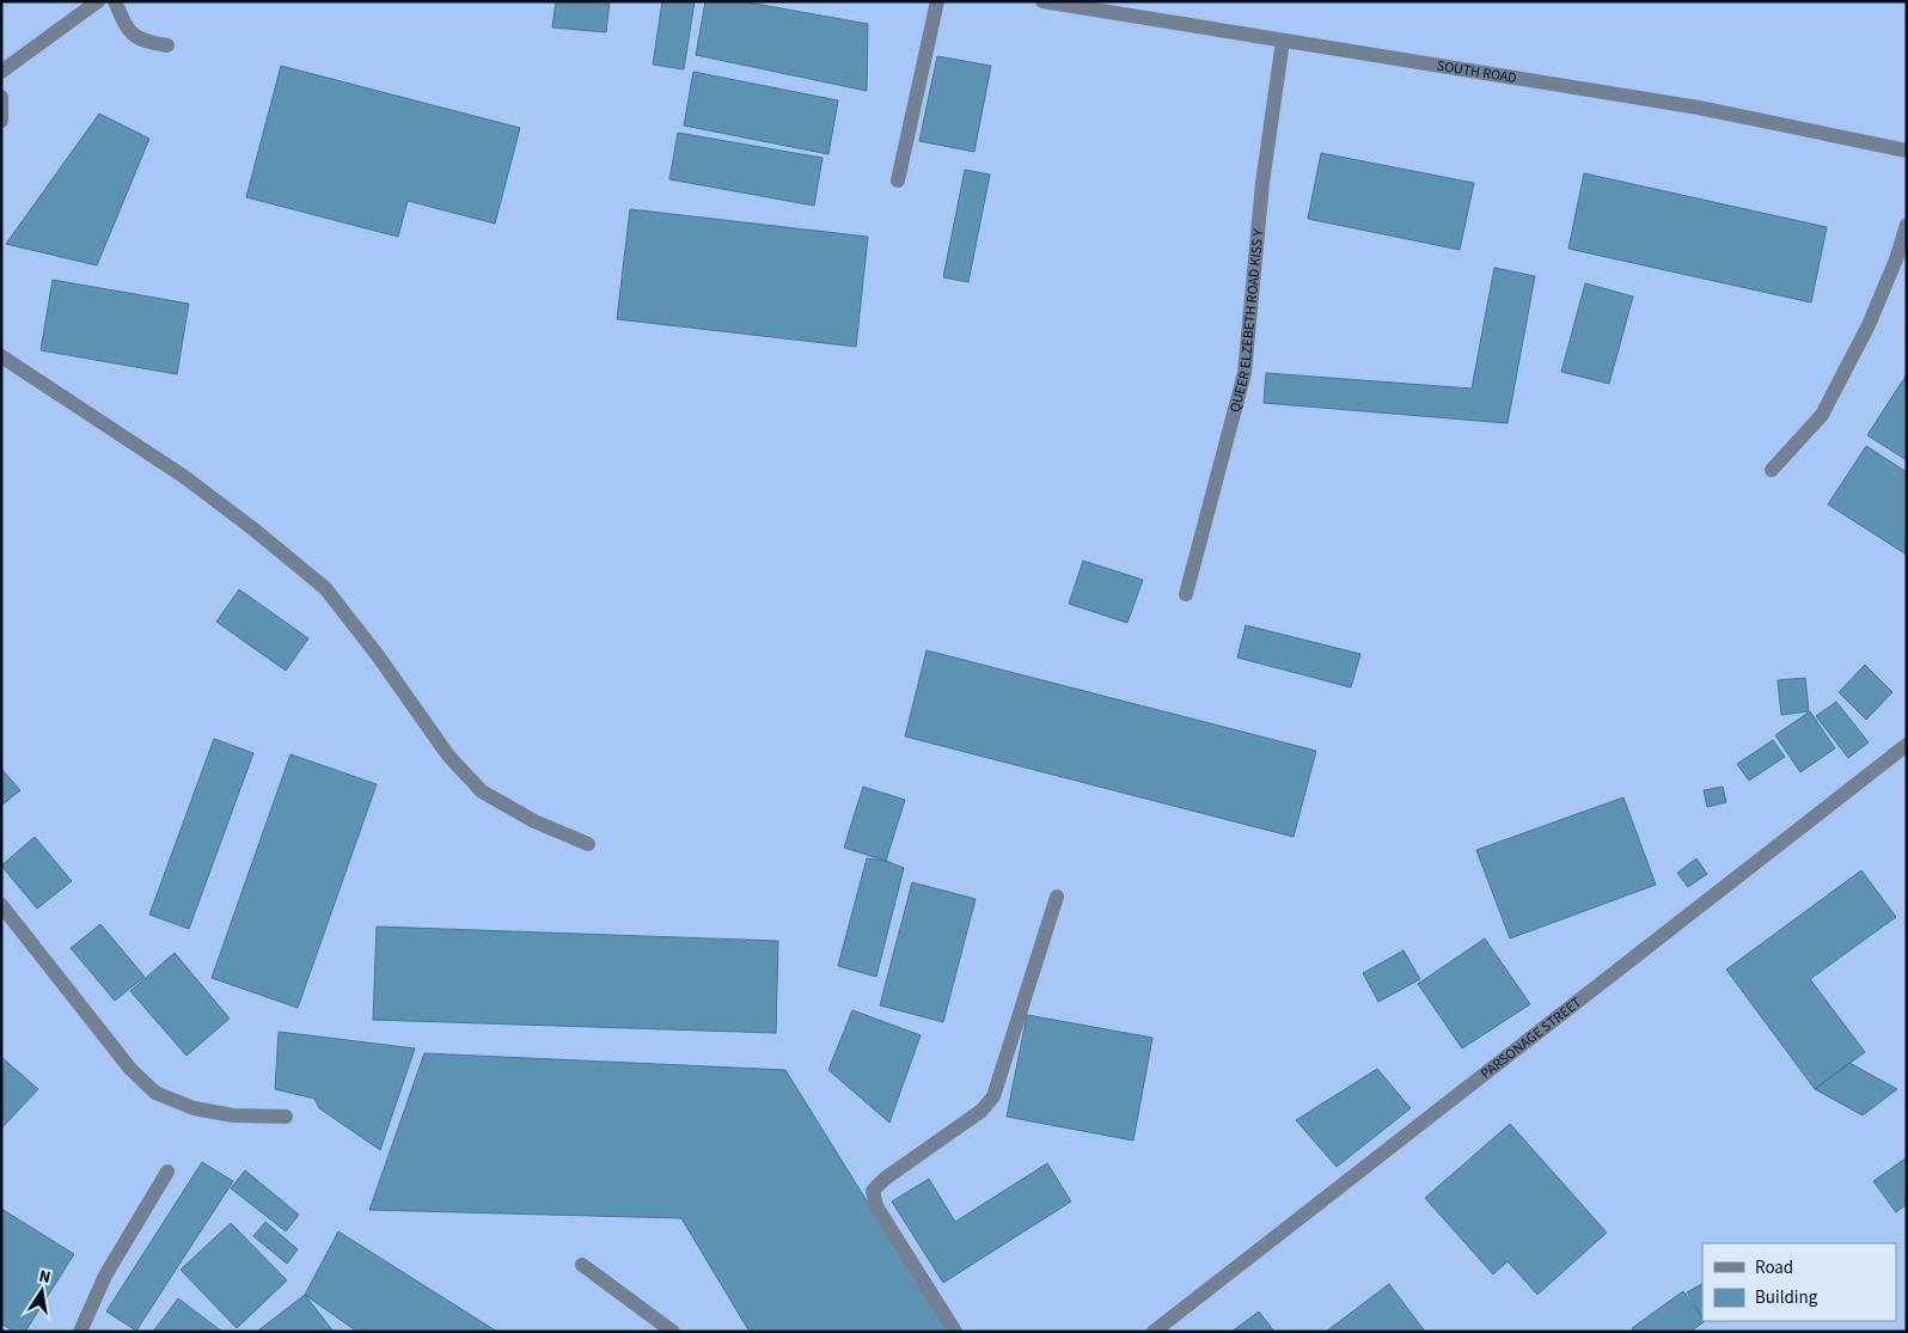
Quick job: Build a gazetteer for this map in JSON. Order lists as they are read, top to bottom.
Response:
{
  "streets": {
    "street": ["SOUTH ROAD", "QUEER ELZEBETH ROAD KISS Y", "PARSONAGE STREET"]
  },
  "crossings": [
    ["SOUTH ROAD", "QUEER ELZEBETH ROAD KISS Y"]
  ],
  "legend": ["Road", "Building"],
  "north": "top"
}
